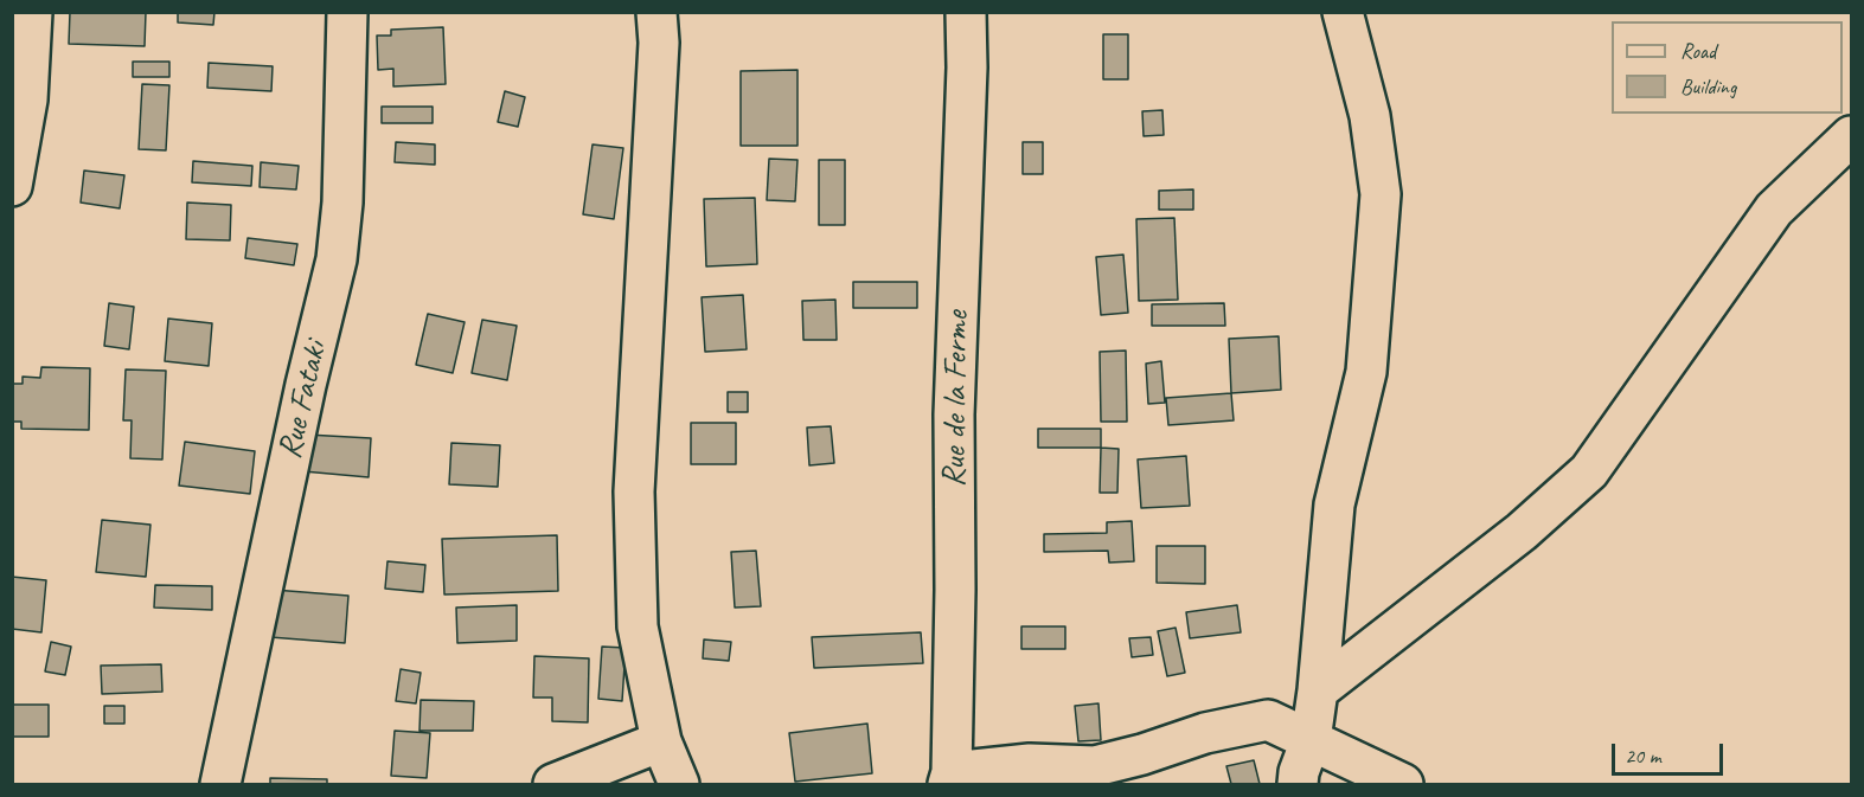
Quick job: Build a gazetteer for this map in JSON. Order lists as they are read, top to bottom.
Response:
{
  "streets": {
    "street": ["Rue de la Ferme", "Rue Fataki"]
  },
  "legend": ["Road", "Building"],
  "scale_bar": "20 m"
}
